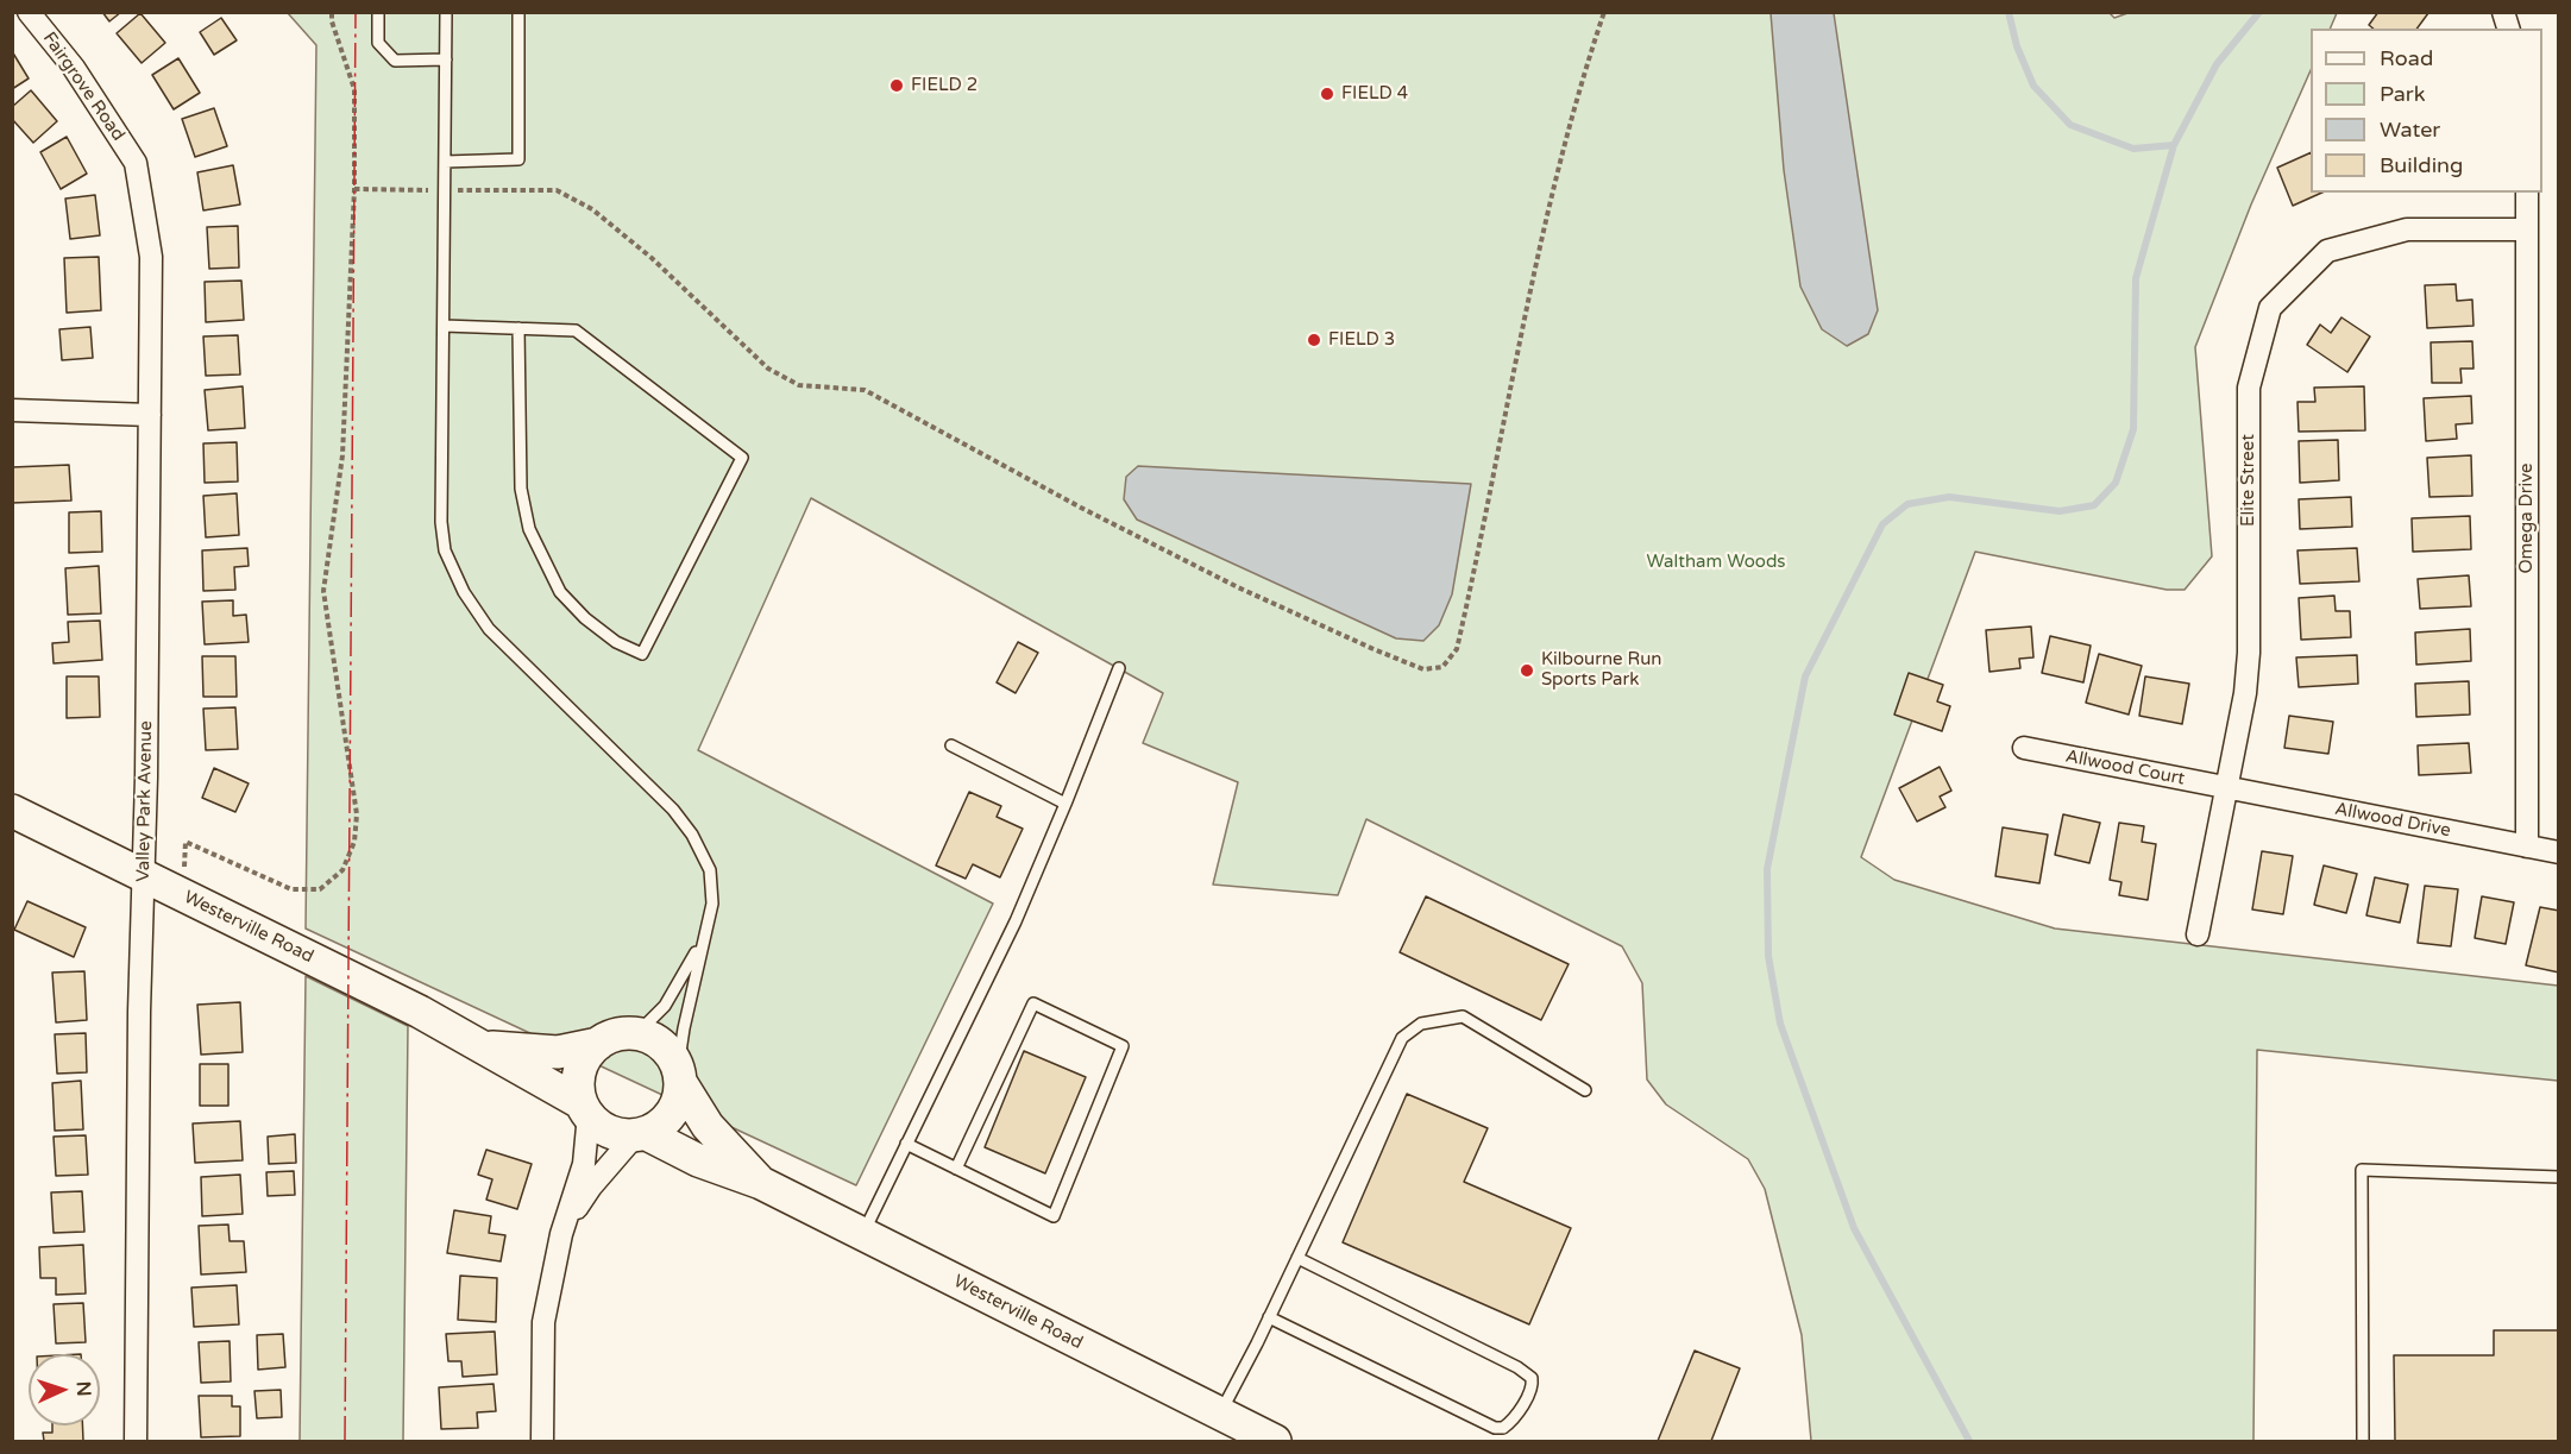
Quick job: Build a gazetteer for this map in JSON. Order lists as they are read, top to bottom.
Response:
{
  "streets": {
    "main road": ["Westerville Road"],
    "street": [
      "Fairgrove Road",
      "Elite Street",
      "Omega Drive",
      "Allwood Court",
      "Valley Park Avenue",
      "Allwood Drive"
    ]
  },
  "crossings": [
    ["Fairgrove Road", "Valley Park Avenue"],
    ["Elite Street", "Omega Drive"],
    ["Elite Street", "Allwood Court"],
    ["Elite Street", "Allwood Drive"],
    ["Omega Drive", "Allwood Drive"],
    ["Allwood Court", "Allwood Drive"],
    ["Valley Park Avenue", "Westerville Road"]
  ],
  "parks": ["Waltham Woods"],
  "places": [
    "FIELD 2",
    "FIELD 4",
    "FIELD 3",
    "Kilbourne Run Sports Park"
  ],
  "legend": [
    "Road",
    "Park",
    "Water",
    "Building"
  ],
  "north": "right"
}
